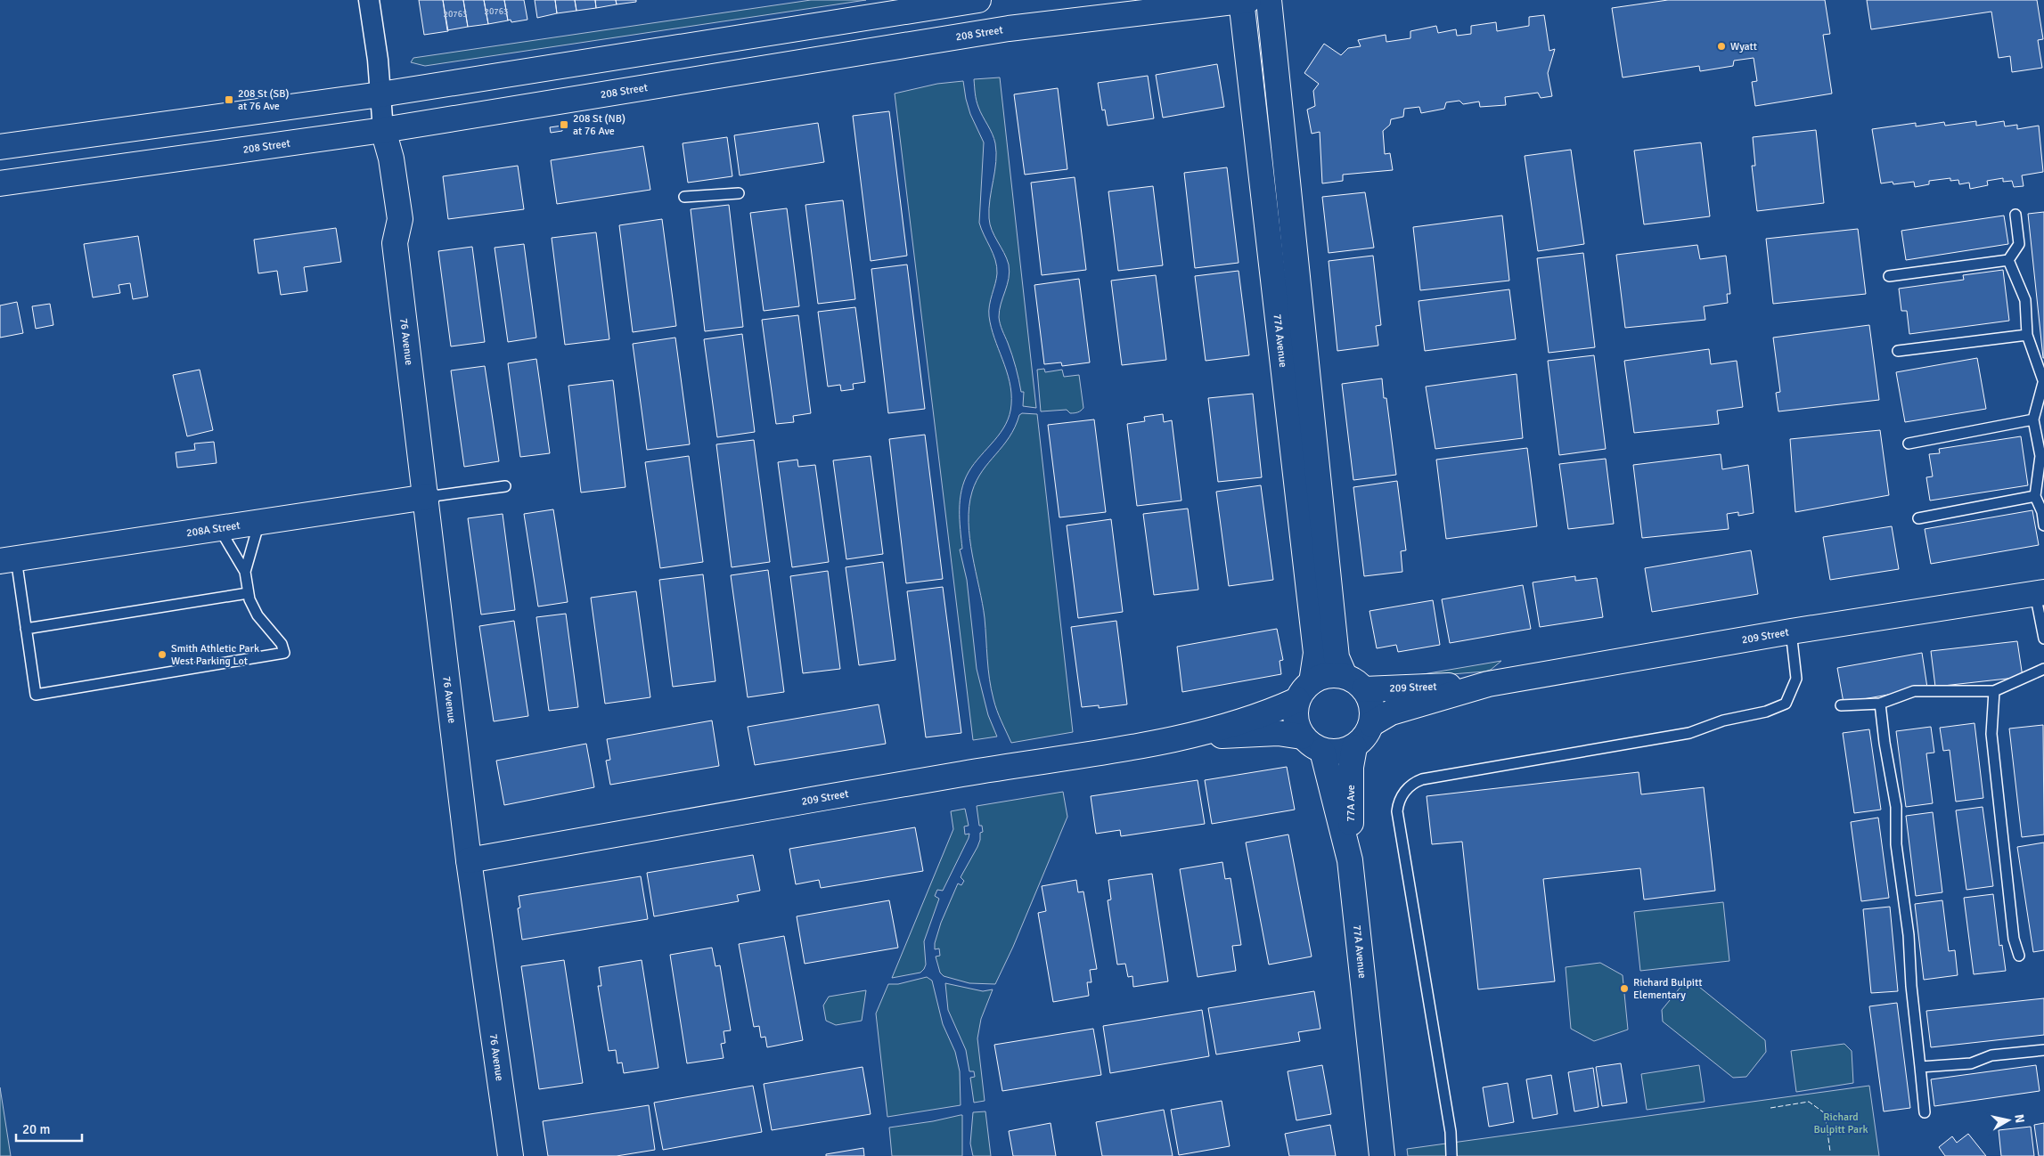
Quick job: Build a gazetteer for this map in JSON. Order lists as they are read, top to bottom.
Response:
{
  "streets": {
    "street": [
      "208 Street",
      "77A Avenue",
      "76 Avenue",
      "208A Street",
      "209 Street",
      "77A Ave"
    ]
  },
  "crossings": [
    ["208 Street", "77A Avenue"],
    ["208 Street", "76 Avenue"],
    ["77A Avenue", "209 Street"],
    ["77A Avenue", "77A Ave"],
    ["76 Avenue", "208A Street"],
    ["76 Avenue", "209 Street"],
    ["209 Street", "77A Ave"]
  ],
  "parks": ["Richard Bulpitt Park"],
  "places": {
    "other": ["Wyatt", "Smith Athletic Park West Parking Lot", "Richard Bulpitt Elementary"],
    "transit": ["208 St (SB) at 76 Ave", "208 St (NB) at 76 Ave"]
  },
  "house_numbers": ["20763", "20763"],
  "scale_bar": "20 m",
  "north": "right"
}
